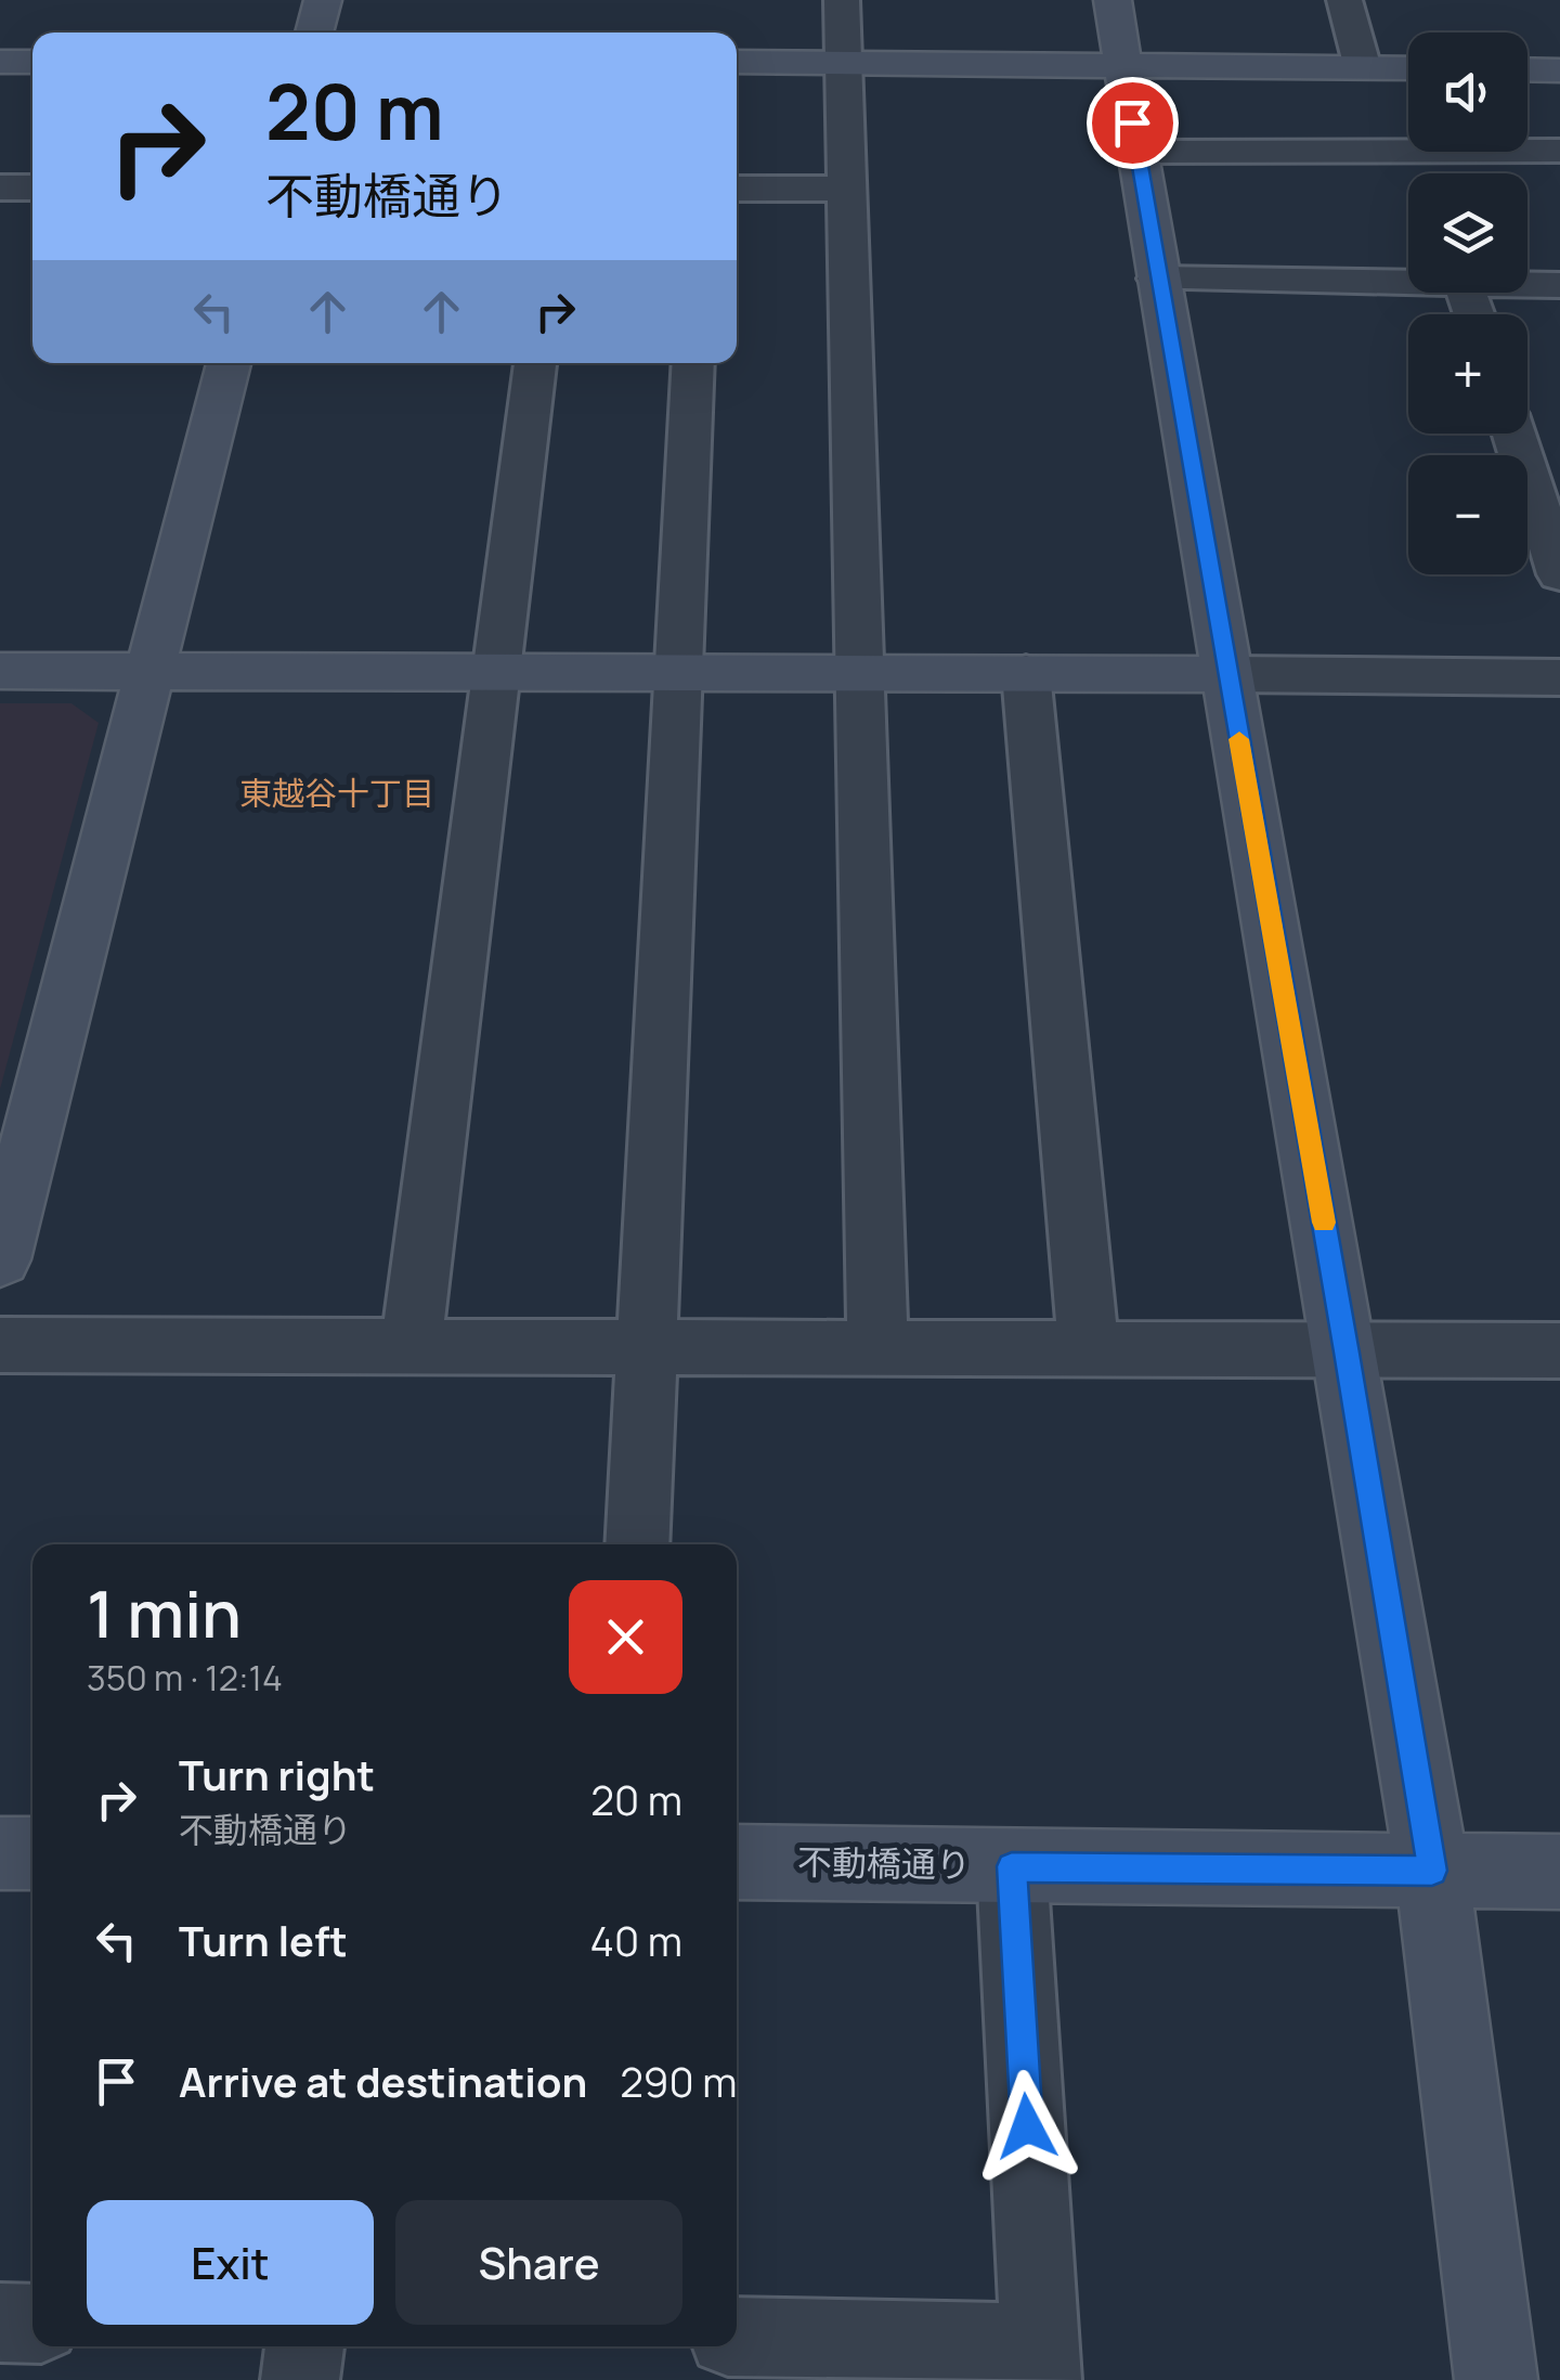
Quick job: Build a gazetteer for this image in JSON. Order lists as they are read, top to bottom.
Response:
{
  "streets": {
    "street": ["不動橋通り"]
  },
  "districts": ["東越谷十丁目"],
  "page": {
    "map_buttons": ["+", "−"],
    "turn": ["20 m", "不動橋通り"],
    "heading": ["1 min", "350 m · 12:14"],
    "list": [
      {
        "name": "Turn right",
        "note": "不動橋通り",
        "value": "20 m"
      },
      {
        "name": "Turn left",
        "value": "40 m"
      },
      {
        "name": "Arrive at destination",
        "value": "290 m"
      }
    ],
    "buttons": ["Exit", "Share"]
  }
}
